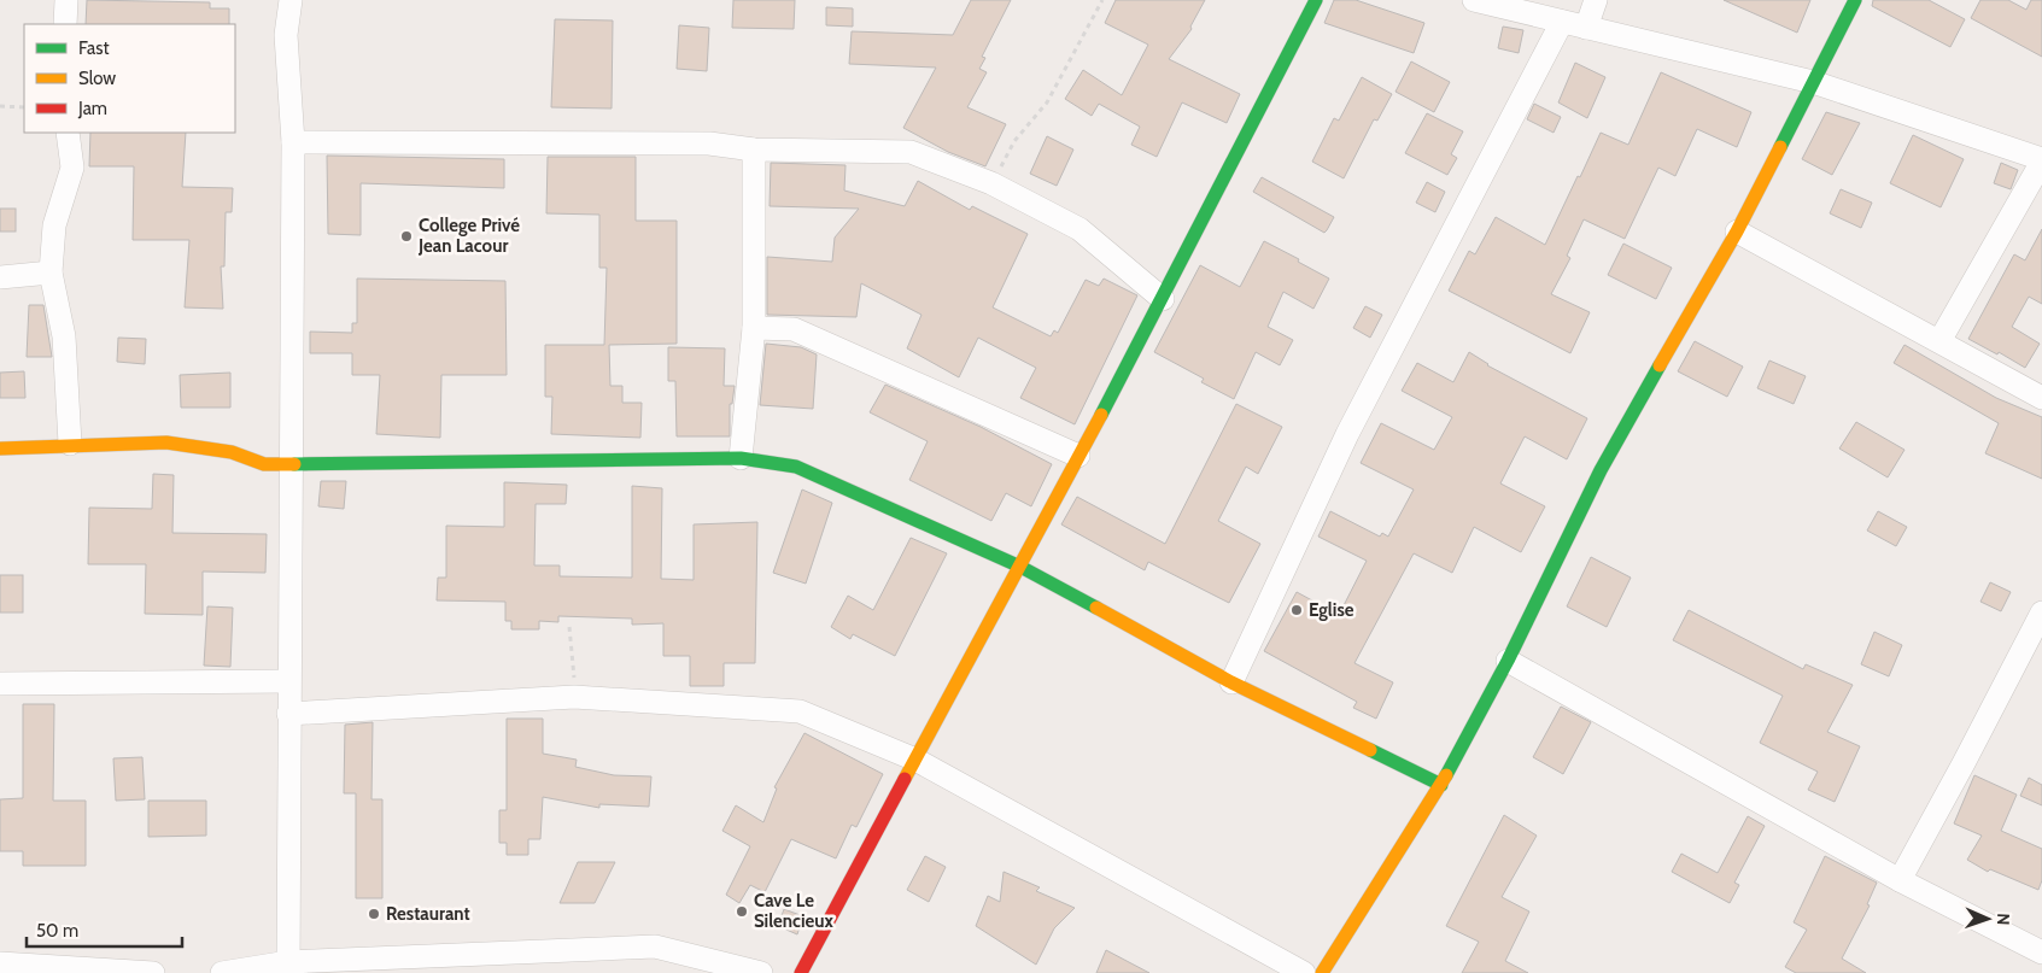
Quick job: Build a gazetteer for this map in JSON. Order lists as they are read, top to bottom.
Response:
{
  "places": [
    "College Privé Jean Lacour",
    "Eglise",
    "Cave Le Silencieux",
    "Restaurant"
  ],
  "legend": ["Fast", "Slow", "Jam"],
  "scale_bar": "50 m",
  "north": "right"
}
